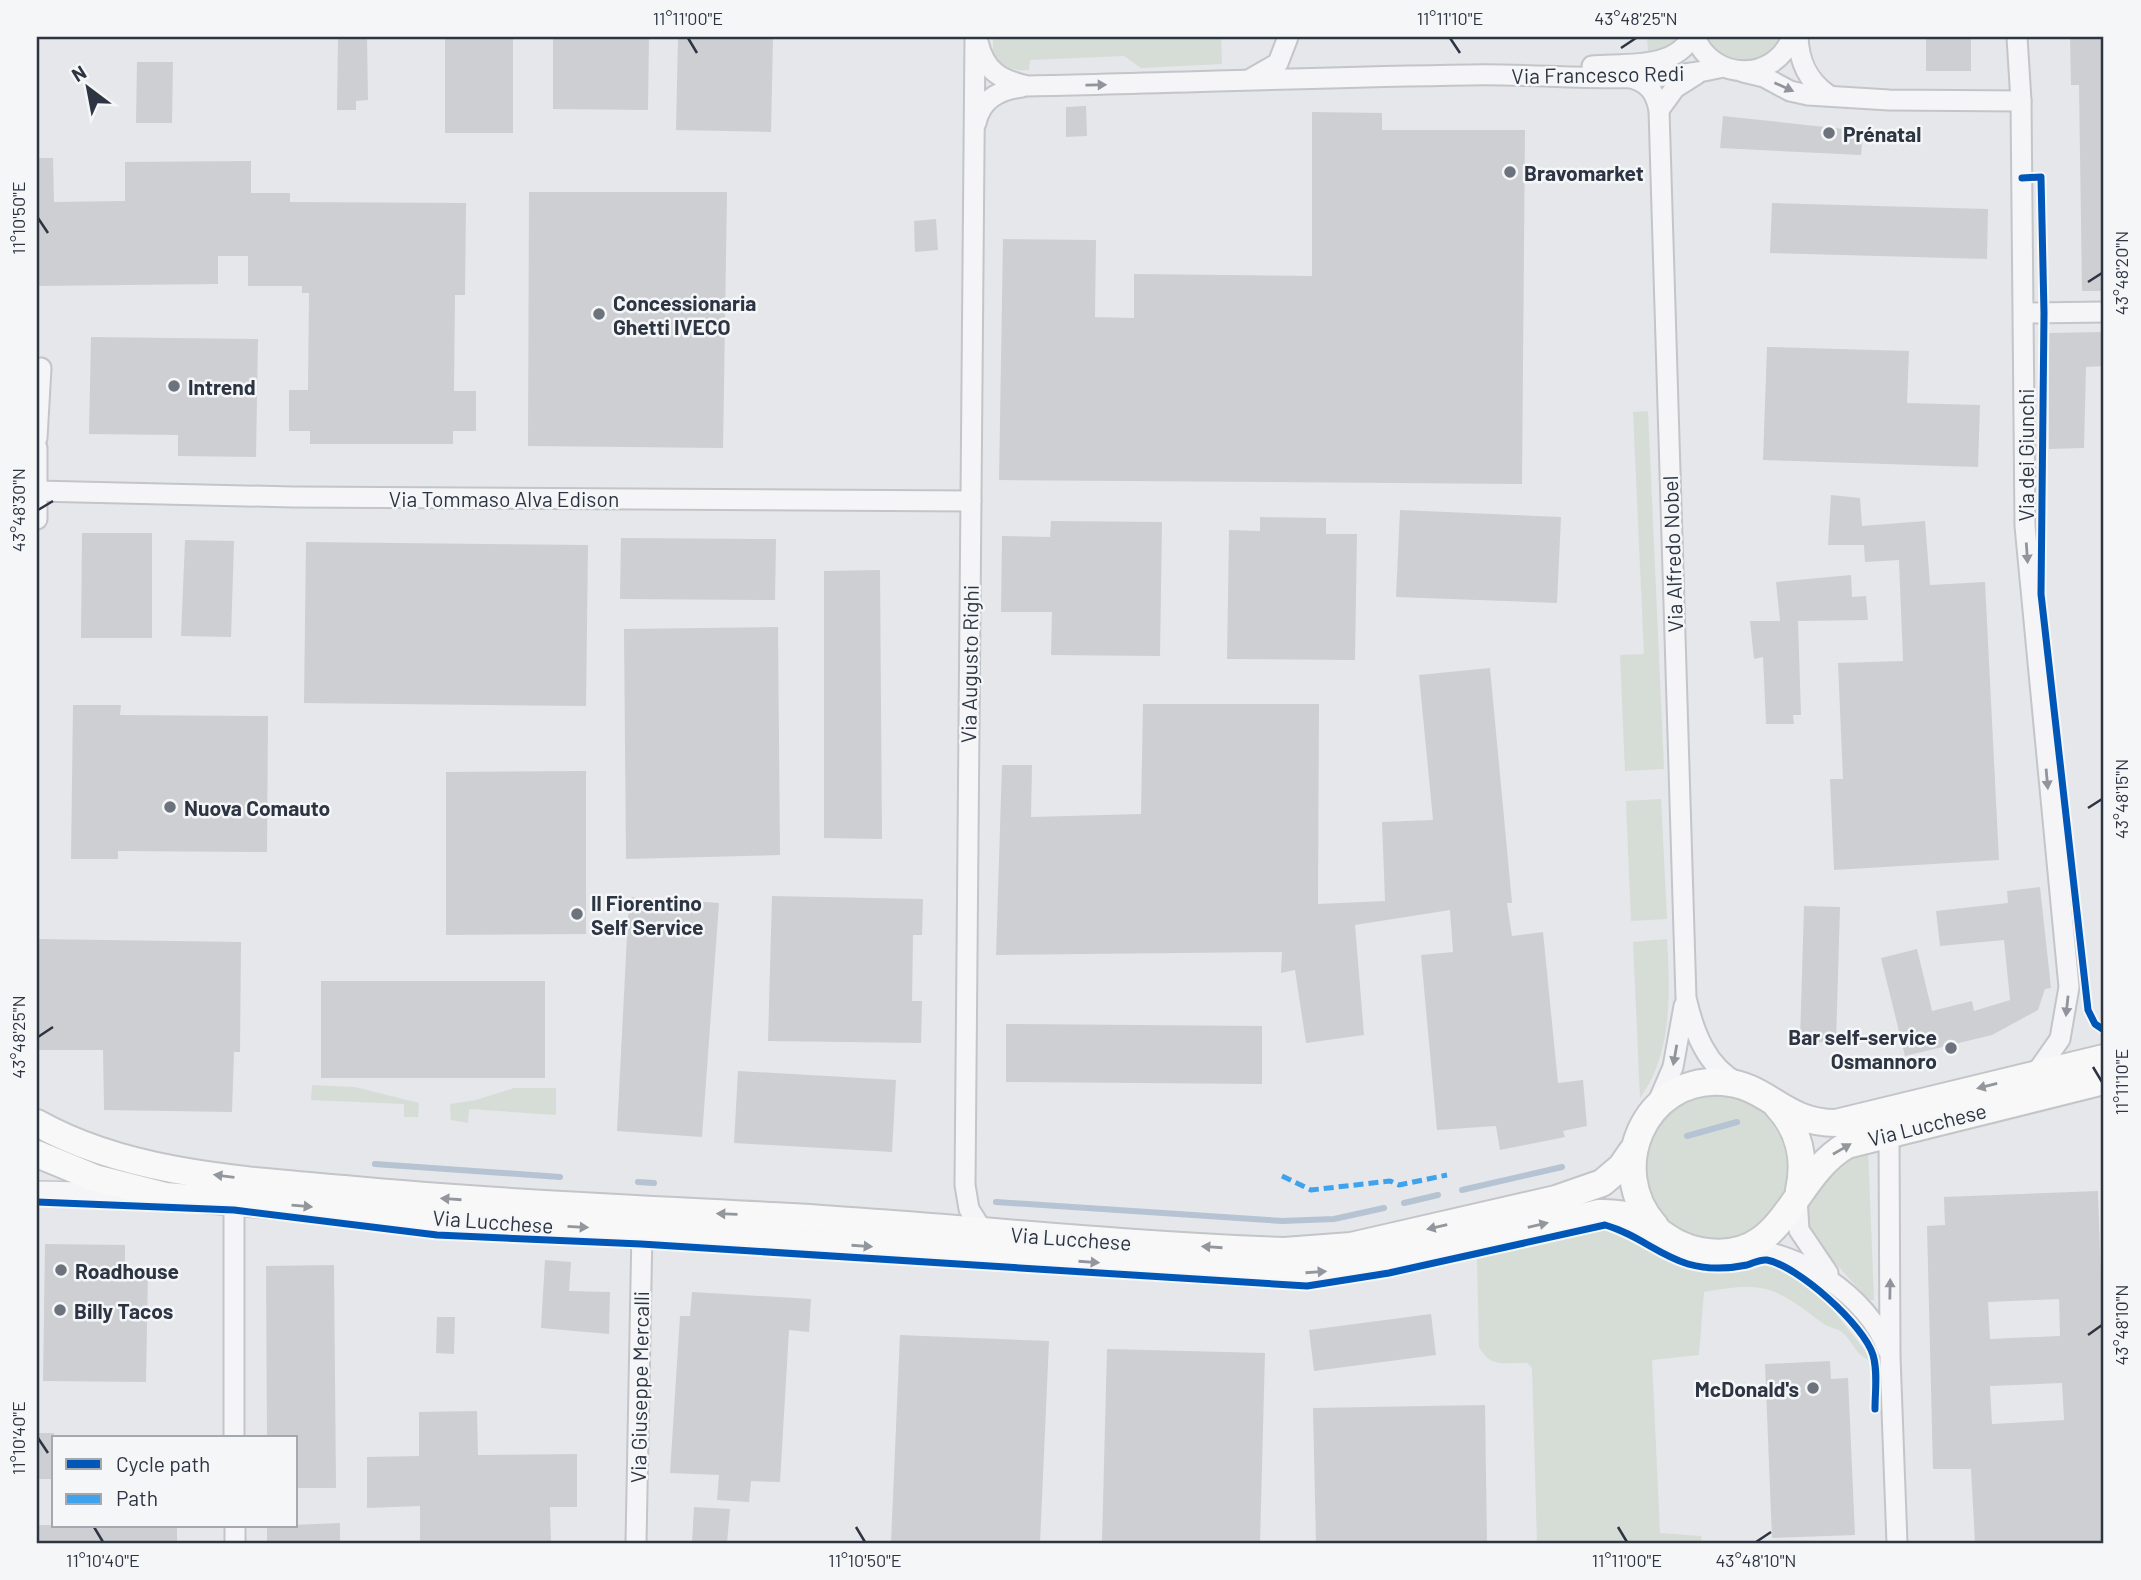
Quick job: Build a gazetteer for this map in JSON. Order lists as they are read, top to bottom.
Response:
{
  "streets": {
    "main road": ["Via Lucchese"],
    "street": [
      "Via Francesco Redi",
      "Via dei Giunchi",
      "Via Tommaso Alva Edison",
      "Via Alfredo Nobel",
      "Via Augusto Righi",
      "Via Giuseppe Mercalli"
    ]
  },
  "crossings": [
    ["Via Francesco Redi", "Via dei Giunchi"],
    ["Via Francesco Redi", "Via Augusto Righi"],
    ["Via dei Giunchi", "Via Lucchese"],
    ["Via Tommaso Alva Edison", "Via Augusto Righi"],
    ["Via Alfredo Nobel", "Via Lucchese"],
    ["Via Augusto Righi", "Via Lucchese"],
    ["Via Lucchese", "Via Giuseppe Mercalli"]
  ],
  "one_way": ["Via dei Giunchi"],
  "places": [
    "Prénatal",
    "Bravomarket",
    "Concessionaria Ghetti IVECO",
    "Intrend",
    "Nuova Comauto",
    "Il Fiorentino Self Service",
    "Bar self-service Osmannoro",
    "Roadhouse",
    "Billy Tacos",
    "McDonald's"
  ],
  "legend": ["Cycle path", "Path"],
  "north": "top left",
  "coordinates": [
    "11°11'00\"E",
    "11°11'10\"E",
    "43°48'25\"N",
    "11°10'50\"E",
    "43°48'20\"N",
    "43°48'30\"N",
    "43°48'15\"N",
    "43°48'10\"N",
    "11°10'40\"E"
  ]
}
